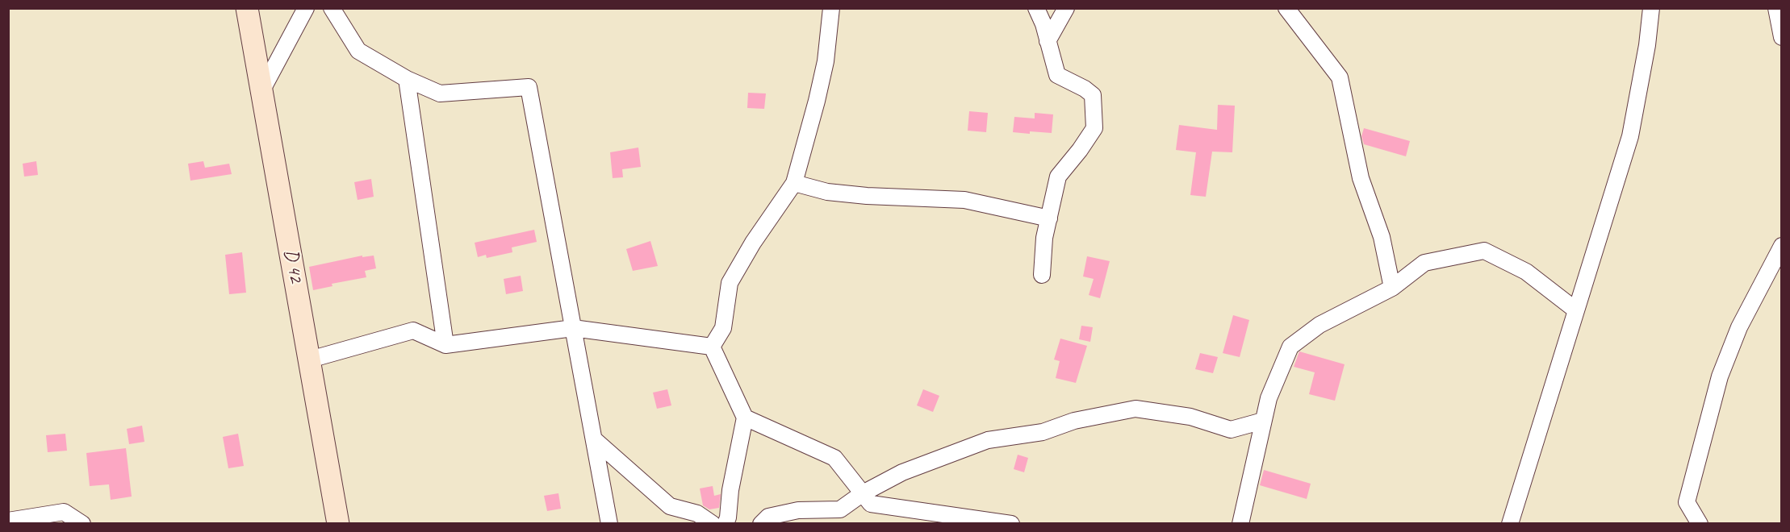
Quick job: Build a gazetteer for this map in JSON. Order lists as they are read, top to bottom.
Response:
{
  "streets": {
    "street": ["D 42"]
  }
}
